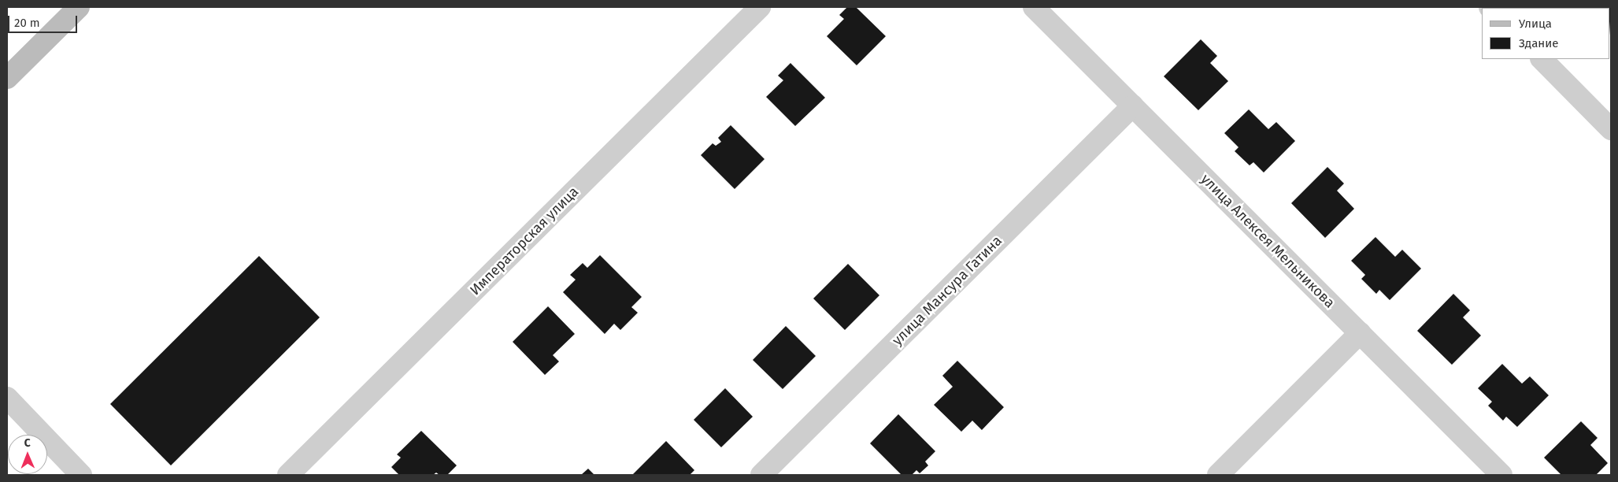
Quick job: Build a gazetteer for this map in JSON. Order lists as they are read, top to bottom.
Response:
{
  "streets": {
    "street": ["Императорская улица", "улица Алексея Мельникова", "улица Мансура Гатина"]
  },
  "crossings": [
    ["улица Алексея Мельникова", "улица Мансура Гатина"]
  ],
  "legend": ["Улица", "Здание"],
  "scale_bar": "20 m",
  "north": "top"
}
